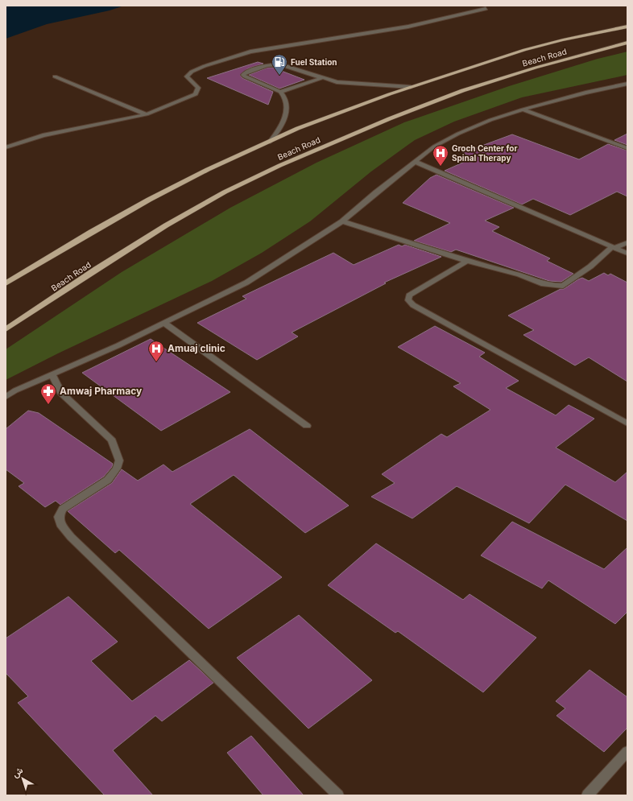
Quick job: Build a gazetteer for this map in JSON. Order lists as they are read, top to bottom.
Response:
{
  "streets": {
    "highway": ["Beach Road"]
  },
  "places": {
    "fuel station": ["Fuel Station"],
    "hospital": ["Groch Center for Spinal Therapy", "Amuaj clinic"],
    "pharmacy": ["Amwaj Pharmacy"]
  },
  "north": "top left"
}
